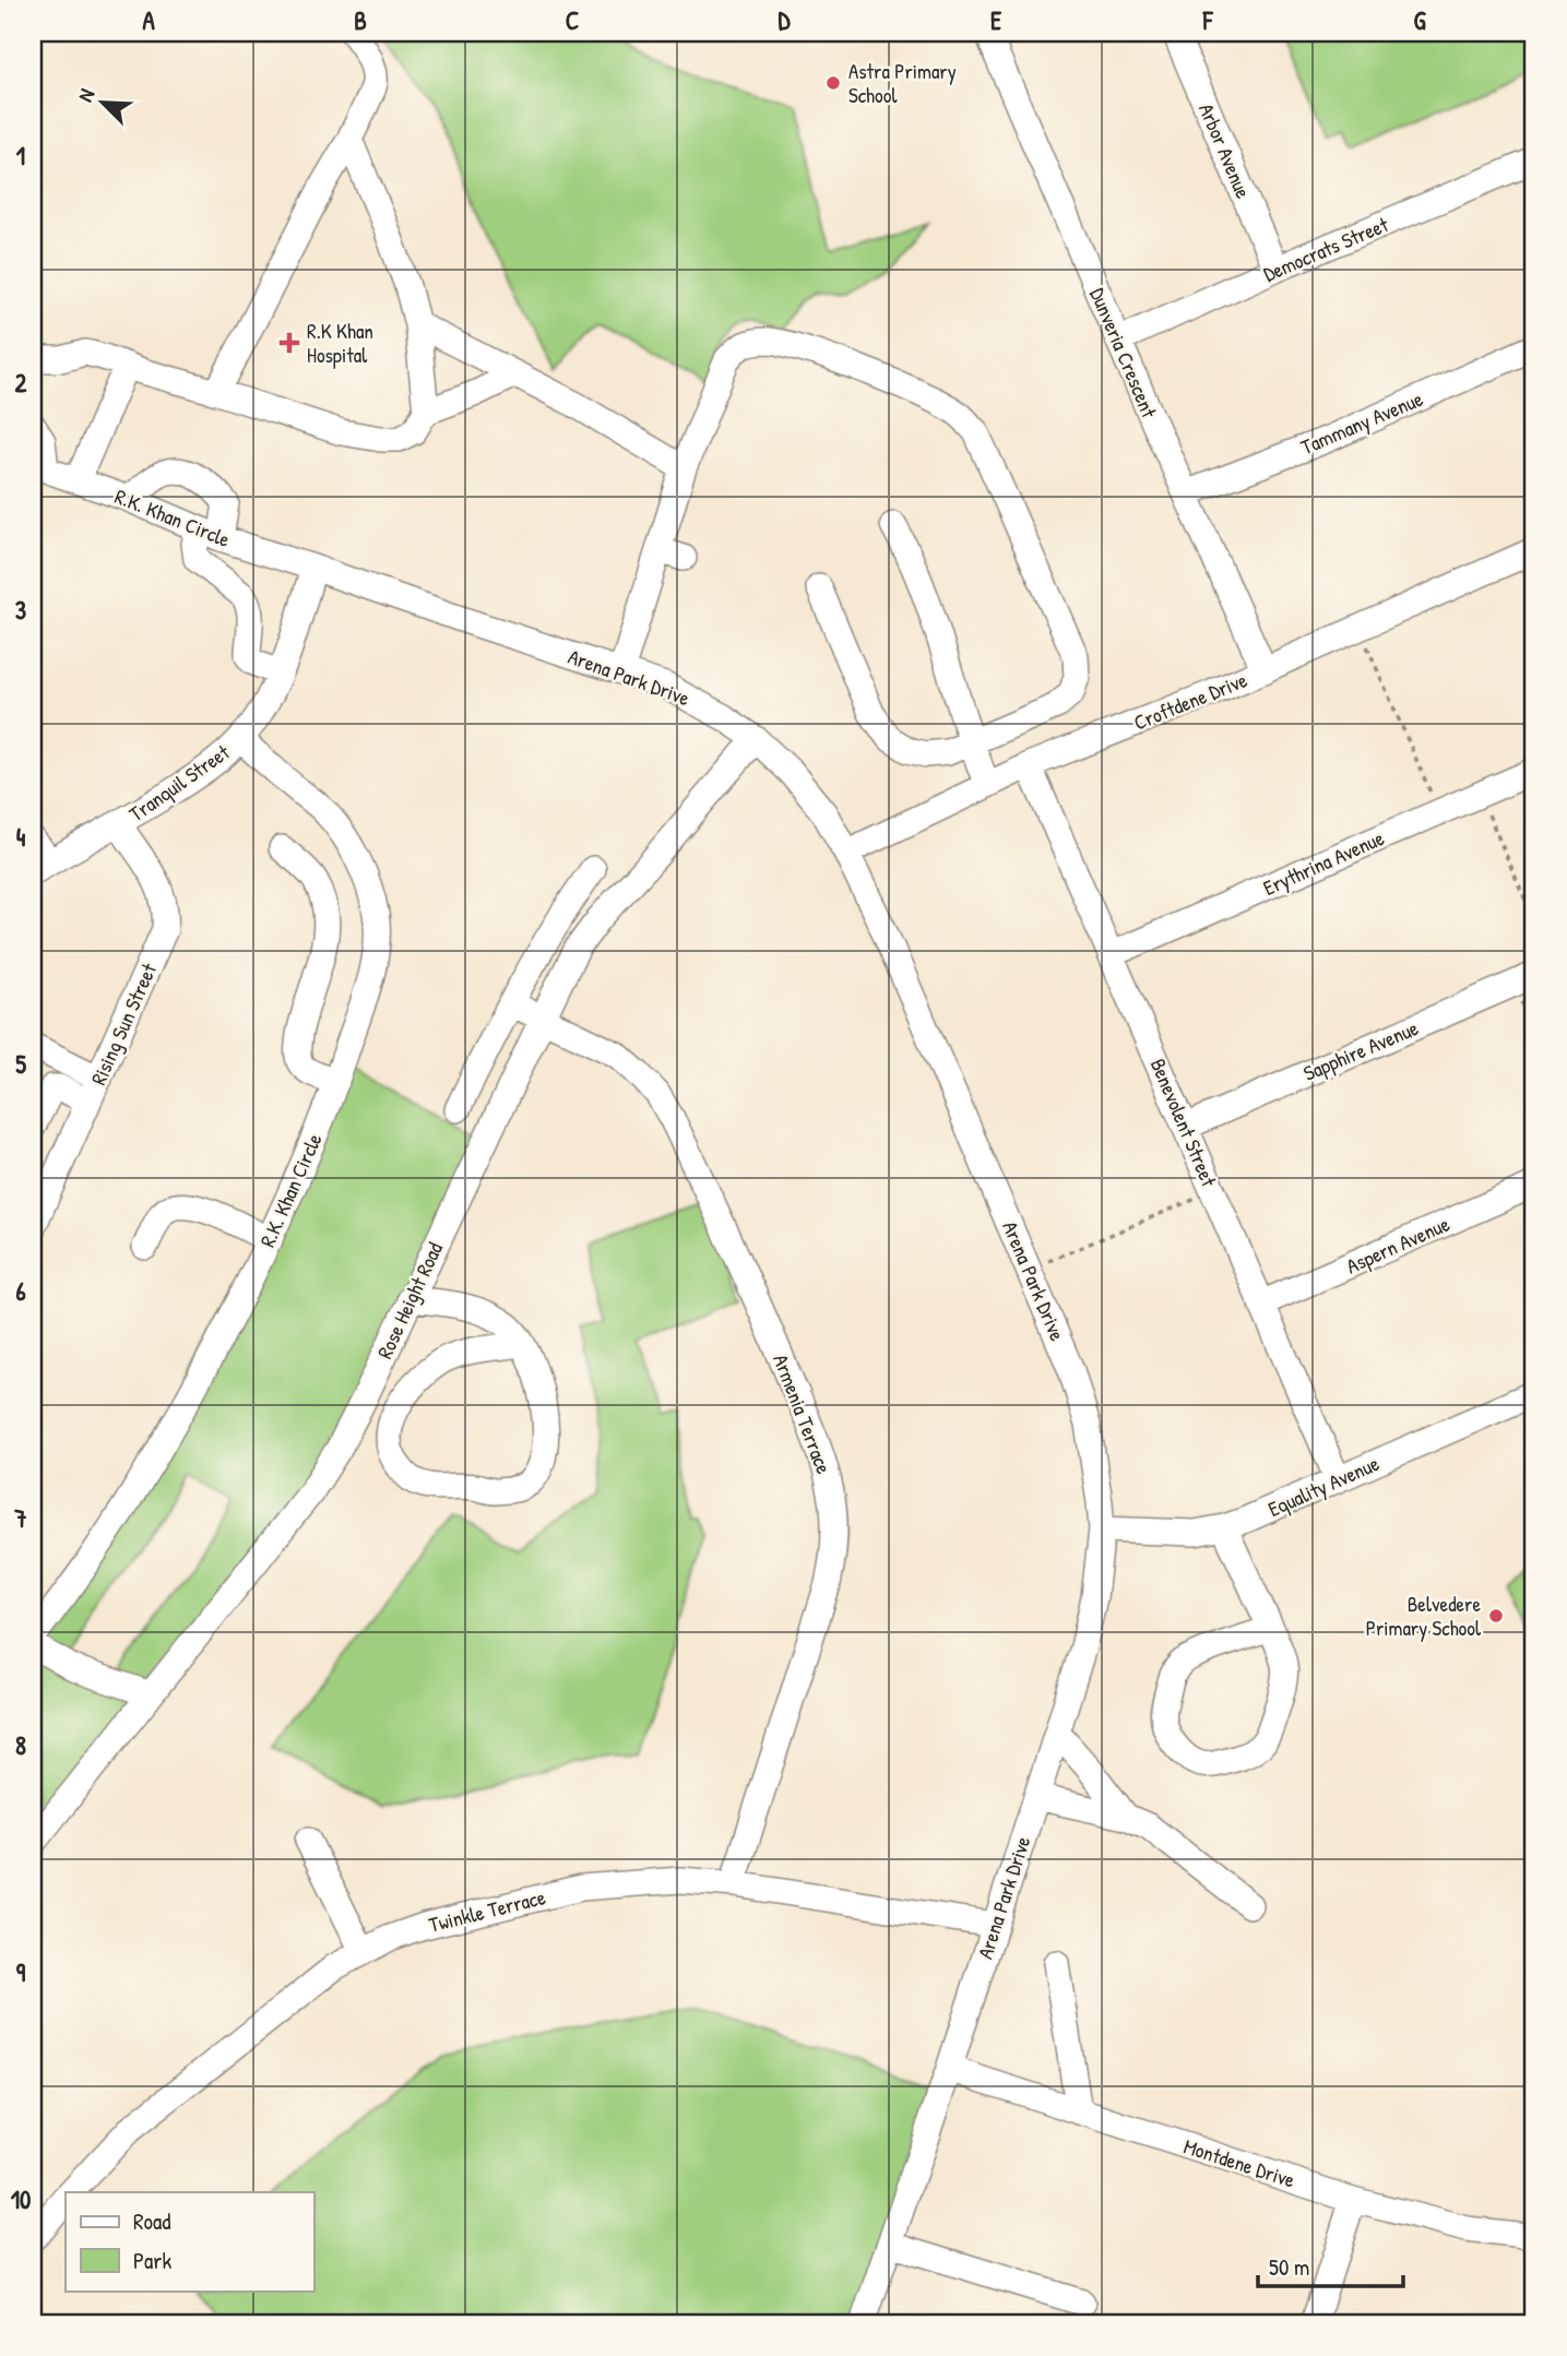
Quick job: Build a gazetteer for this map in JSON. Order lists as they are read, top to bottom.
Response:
{
  "streets": {
    "street": [
      "Arbor Avenue",
      "Democrats Street",
      "Dunveria Crescent",
      "Tammany Avenue",
      "R.K. Khan Circle",
      "Arena Park Drive",
      "Croftdene Drive",
      "Tranquil Street",
      "Erythrina Avenue",
      "Rising Sun Street",
      "Sapphire Avenue",
      "Benevolent Street",
      "Aspern Avenue",
      "Rose Height Road",
      "Armenia Terrace",
      "Equality Avenue",
      "Twinkle Terrace",
      "Montdene Drive"
    ]
  },
  "crossings": [
    ["Arbor Avenue", "Democrats Street"],
    ["Democrats Street", "Dunveria Crescent"],
    ["Dunveria Crescent", "Tammany Avenue"],
    ["Dunveria Crescent", "Croftdene Drive"],
    ["R.K. Khan Circle", "Arena Park Drive"],
    ["R.K. Khan Circle", "Tranquil Street"],
    ["Arena Park Drive", "Croftdene Drive"],
    ["Arena Park Drive", "Tranquil Street"],
    ["Arena Park Drive", "Rose Height Road"],
    ["Arena Park Drive", "Equality Avenue"],
    ["Arena Park Drive", "Twinkle Terrace"],
    ["Arena Park Drive", "Montdene Drive"],
    ["Croftdene Drive", "Benevolent Street"],
    ["Tranquil Street", "Rising Sun Street"],
    ["Erythrina Avenue", "Benevolent Street"],
    ["Sapphire Avenue", "Benevolent Street"],
    ["Benevolent Street", "Aspern Avenue"],
    ["Benevolent Street", "Equality Avenue"],
    ["Rose Height Road", "Armenia Terrace"],
    ["Armenia Terrace", "Twinkle Terrace"]
  ],
  "places": {
    "other": ["Astra Primary School", "Belvedere Primary School"],
    "health": ["R.K Khan Hospital"]
  },
  "legend": ["Road", "Park"],
  "scale_bar": "50 m",
  "north": "top left",
  "grid": {
    "columns": [
      "A",
      "B",
      "C",
      "D",
      "E",
      "F",
      "G"
    ],
    "rows": [
      "1",
      "2",
      "3",
      "4",
      "5",
      "6",
      "7",
      "8",
      "9",
      "10"
    ]
  }
}
